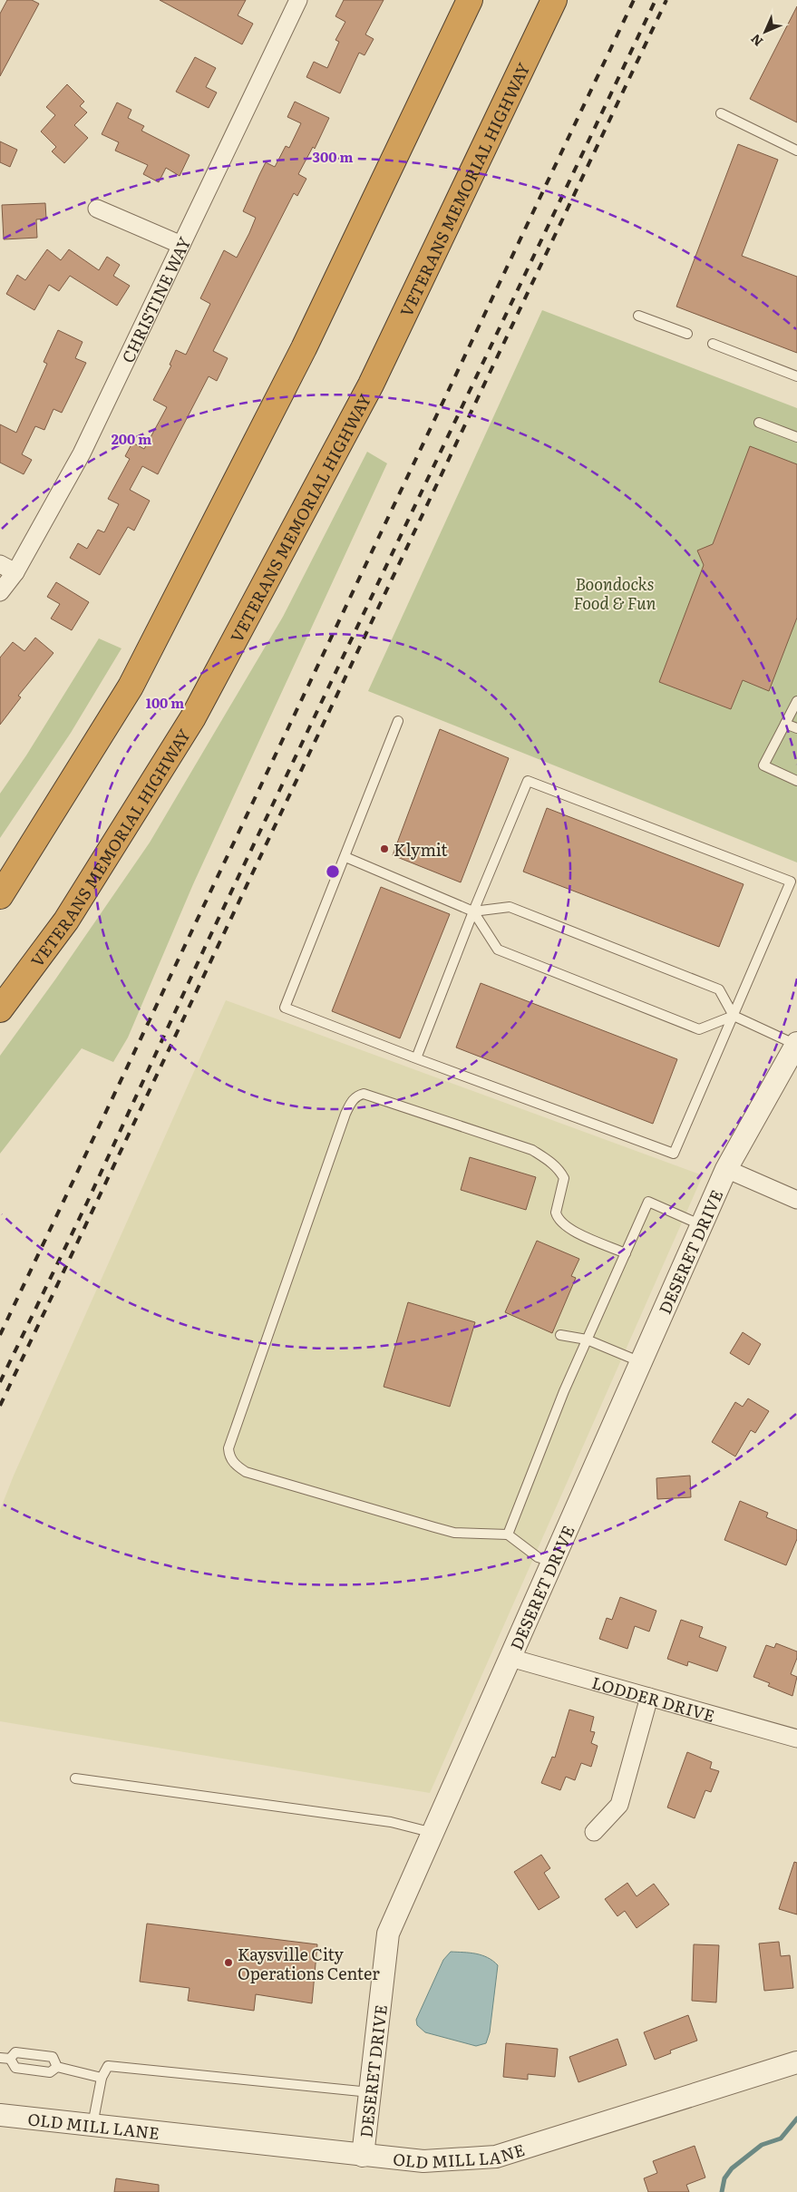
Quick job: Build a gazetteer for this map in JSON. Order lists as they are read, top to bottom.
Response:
{
  "streets": {
    "highway": ["VETERANS MEMORIAL HIGHWAY"],
    "street": [
      "CHRISTINE WAY",
      "DESERET DRIVE",
      "LODDER DRIVE",
      "OLD MILL LANE"
    ]
  },
  "crossings": [
    ["DESERET DRIVE", "LODDER DRIVE"],
    ["DESERET DRIVE", "OLD MILL LANE"]
  ],
  "parks": ["Boondocks Food & Fun"],
  "places": ["Klymit", "Kaysville City Operations Center"],
  "north": "bottom left",
  "rings": ["300 m", "200 m", "100 m"]
}
